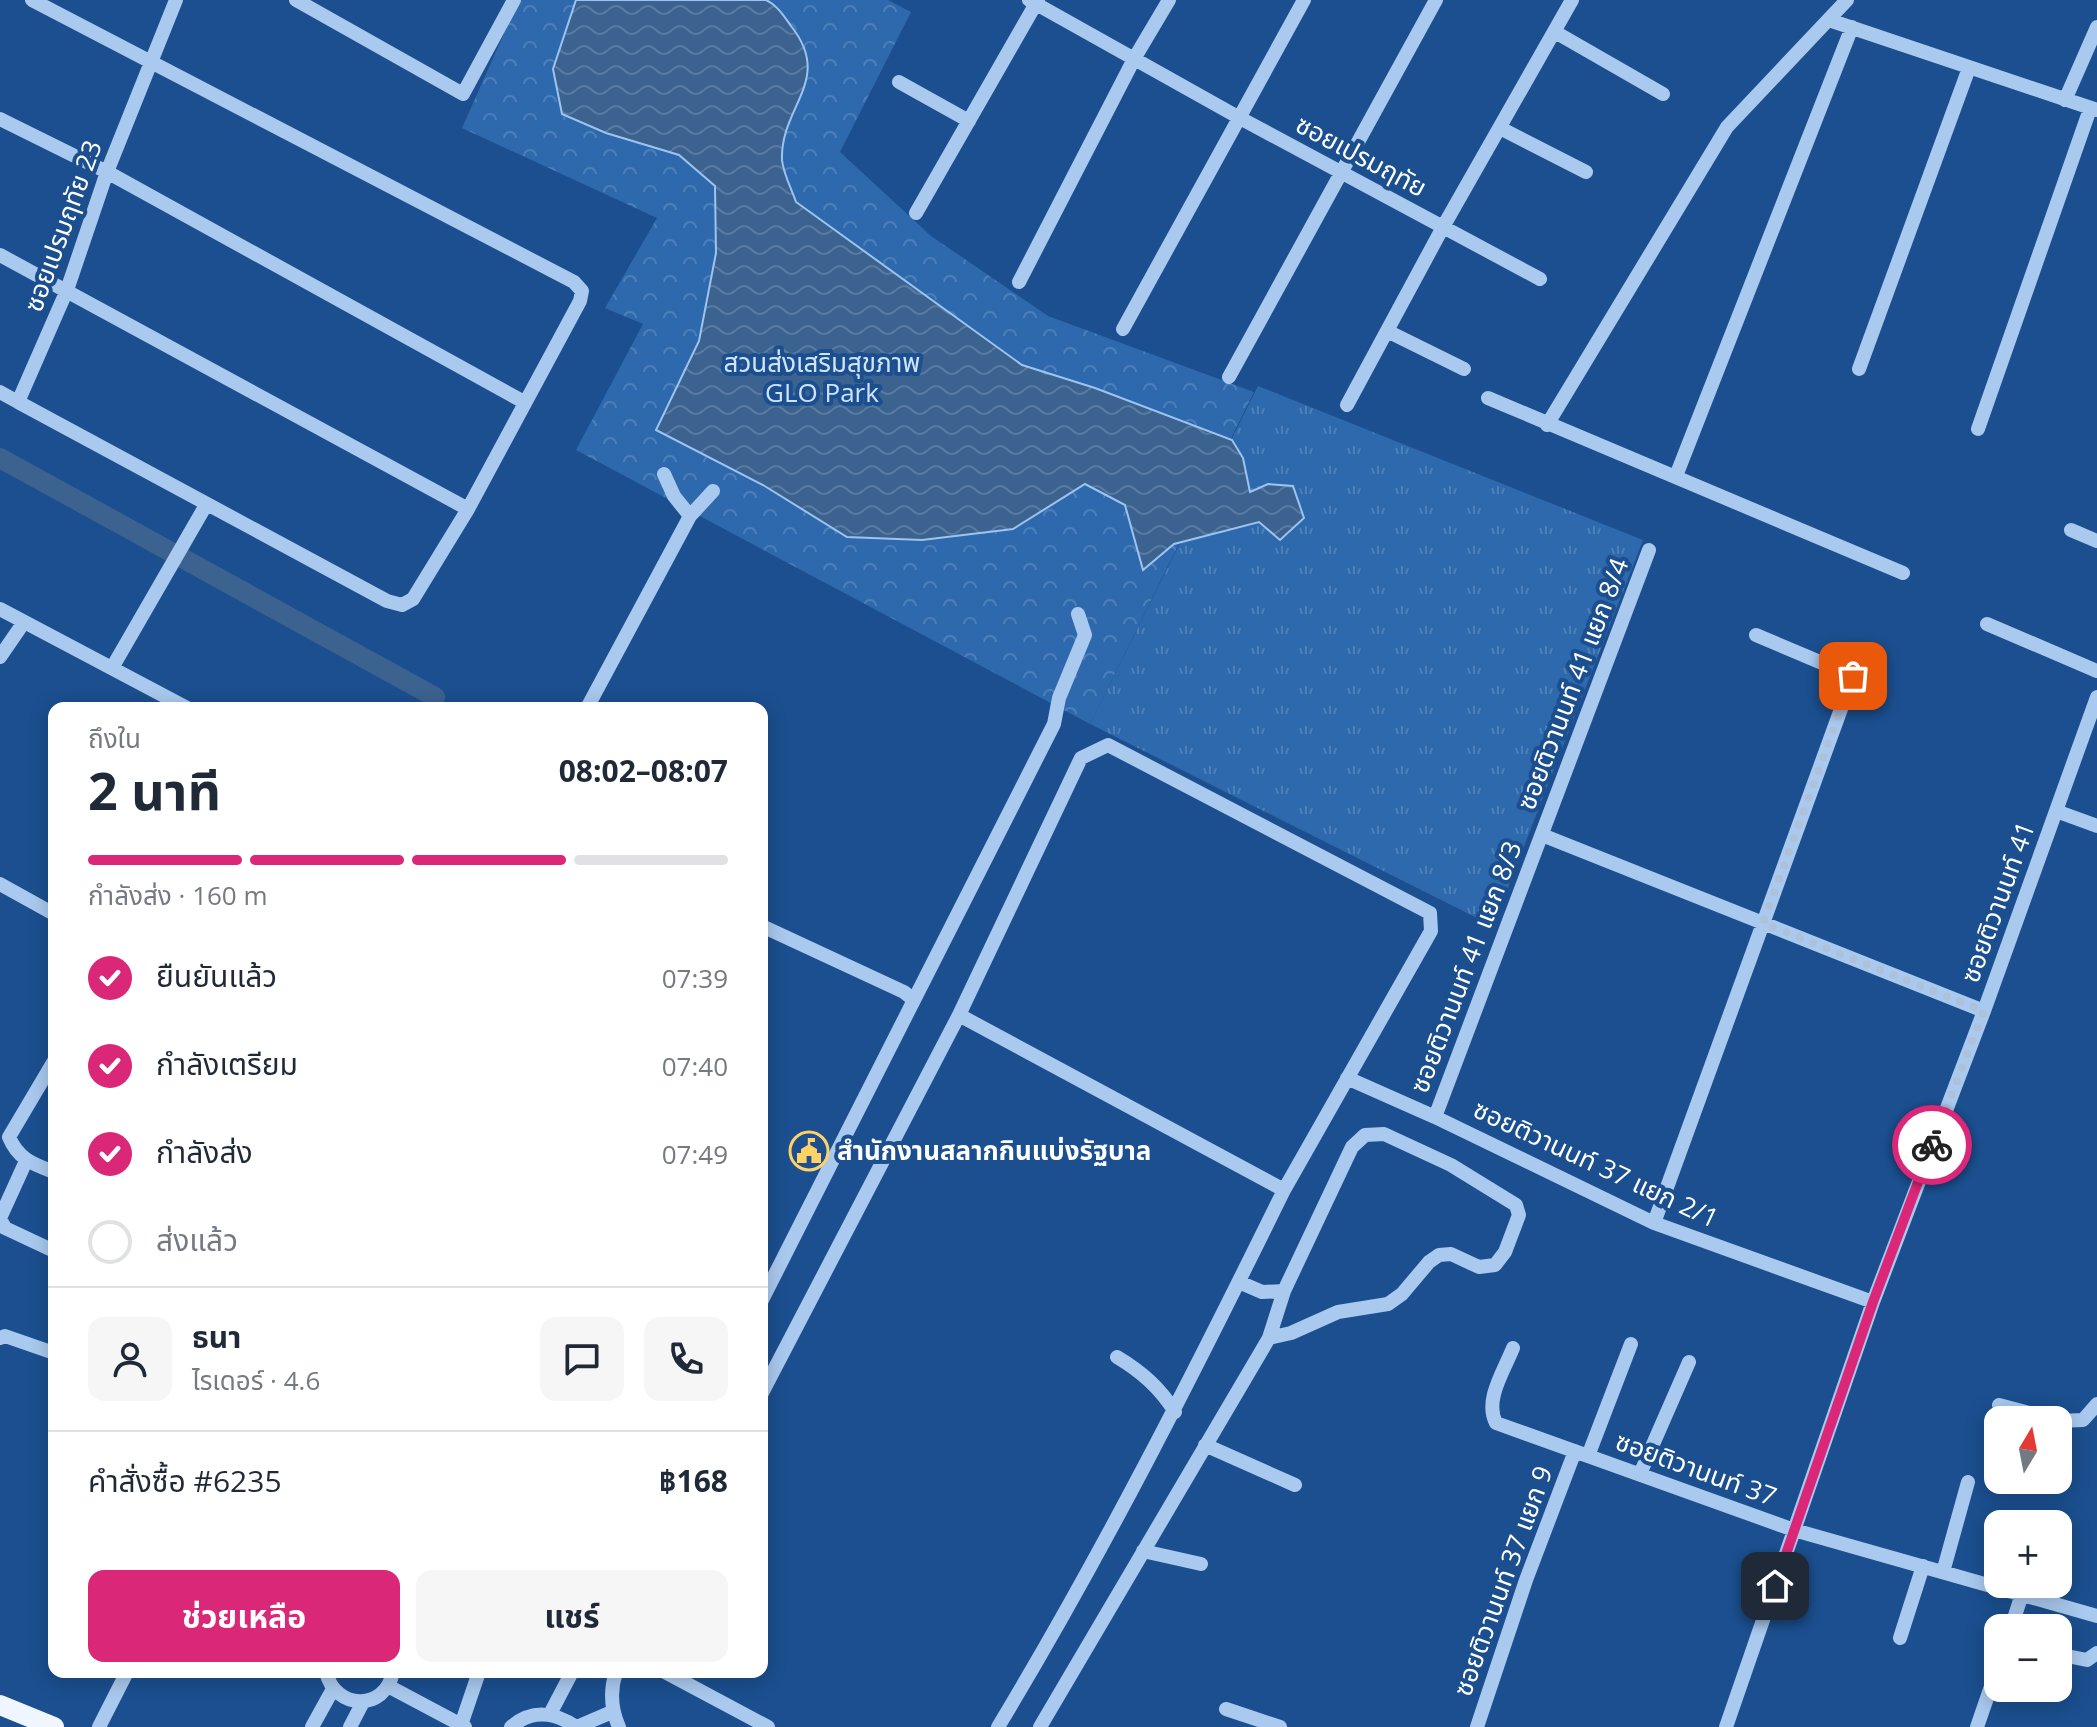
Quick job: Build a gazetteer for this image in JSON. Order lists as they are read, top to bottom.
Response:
{
  "streets": {
    "street": [
      "ซอยเปรมฤทัย",
      "ซอยเปรมฤทัย 23",
      "ซอยติวานนท์ 41 แยก 8/4",
      "ซอยติวานนท์ 41",
      "ซอยติวานนท์ 41 แยก 8/3",
      "ซอยติวานนท์ 37 แยก 2/1",
      "ซอยติวานนท์ 37",
      "ซอยติวานนท์ 37 แยก 9"
    ]
  },
  "crossings": [
    ["ซอยติวานนท์ 41 แยก 8/4", "ซอยติวานนท์ 41 แยก 8/3"],
    ["ซอยติวานนท์ 41", "ซอยติวานนท์ 37 แยก 2/1"],
    ["ซอยติวานนท์ 41", "ซอยติวานนท์ 37"],
    ["ซอยติวานนท์ 41 แยก 8/3", "ซอยติวานนท์ 37 แยก 2/1"],
    ["ซอยติวานนท์ 37", "ซอยติวานนท์ 37 แยก 9"]
  ],
  "parks": ["สวนส่งเสริมสุขภาพ GLO Park"],
  "places": {
    "public building": ["สำนักงานสลากกินแบ่งรัฐบาล"]
  },
  "north": "top",
  "page": {
    "heading": ["2 นาที", "ถึงใน", "08:02–08:07"],
    "panel": [
      "ธนา",
      "ไรเดอร์ · 4.6",
      "คำสั่งซื้อ #6235",
      "฿168"
    ],
    "bar": "กำลังส่ง · 160 m",
    "list": [
      ["ยืนยันแล้ว", "07:39"],
      ["กำลังเตรียม", "07:40"],
      ["กำลังส่ง", "07:49"],
      "ส่งแล้ว"
    ],
    "map_buttons": ["+", "−"],
    "buttons": ["ช่วยเหลือ", "แชร์"]
  }
}
